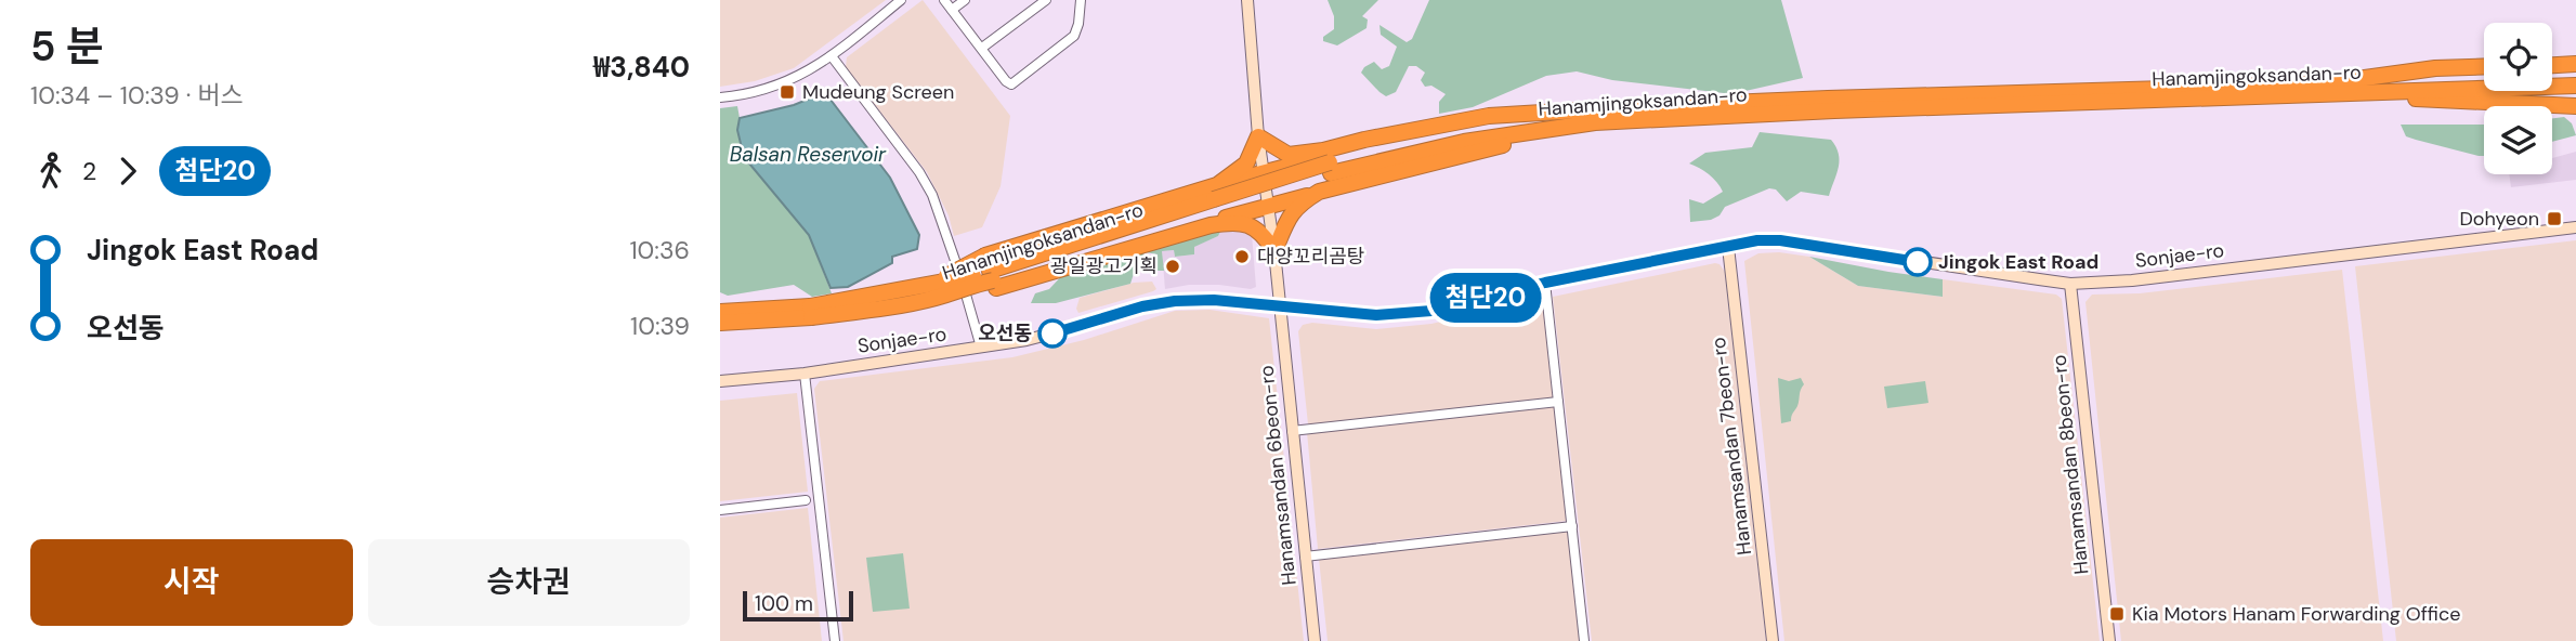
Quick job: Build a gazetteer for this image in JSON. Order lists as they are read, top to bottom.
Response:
{
  "streets": {
    "highway": ["Hanamjingoksandan-ro"],
    "main road": [
      "Sonjae-ro",
      "Hanamsandan 7beon-ro",
      "Hanamsandan 8beon-ro",
      "Hanamsandan 6beon-ro"
    ]
  },
  "crossings": [
    ["Sonjae-ro", "Hanamsandan 7beon-ro"],
    ["Sonjae-ro", "Hanamsandan 8beon-ro"],
    ["Sonjae-ro", "Hanamsandan 6beon-ro"]
  ],
  "water": ["Balsan Reservoir"],
  "places": {
    "transit": ["Mudeung Screen", "Dohyeon", "Kia Motors Hanam Forwarding Office"],
    "other": [
      "대양꼬리곰탕",
      "Jingok East Road",
      "광일광고기획",
      "오선동"
    ]
  },
  "lines": ["bus line 첨단20"],
  "scale_bar": "100 m",
  "page": {
    "heading": ["5 분", "10:34 – 10:39 · 버스", "₩3,840"],
    "on_map": "첨단20",
    "legs": ["2", "첨단20"],
    "list": [
      {
        "name": "Jingok East Road",
        "value": "10:36"
      },
      {
        "name": "오선동",
        "value": "10:39"
      }
    ],
    "buttons": ["시작", "승차권"],
    "scale": "100 m"
  }
}
